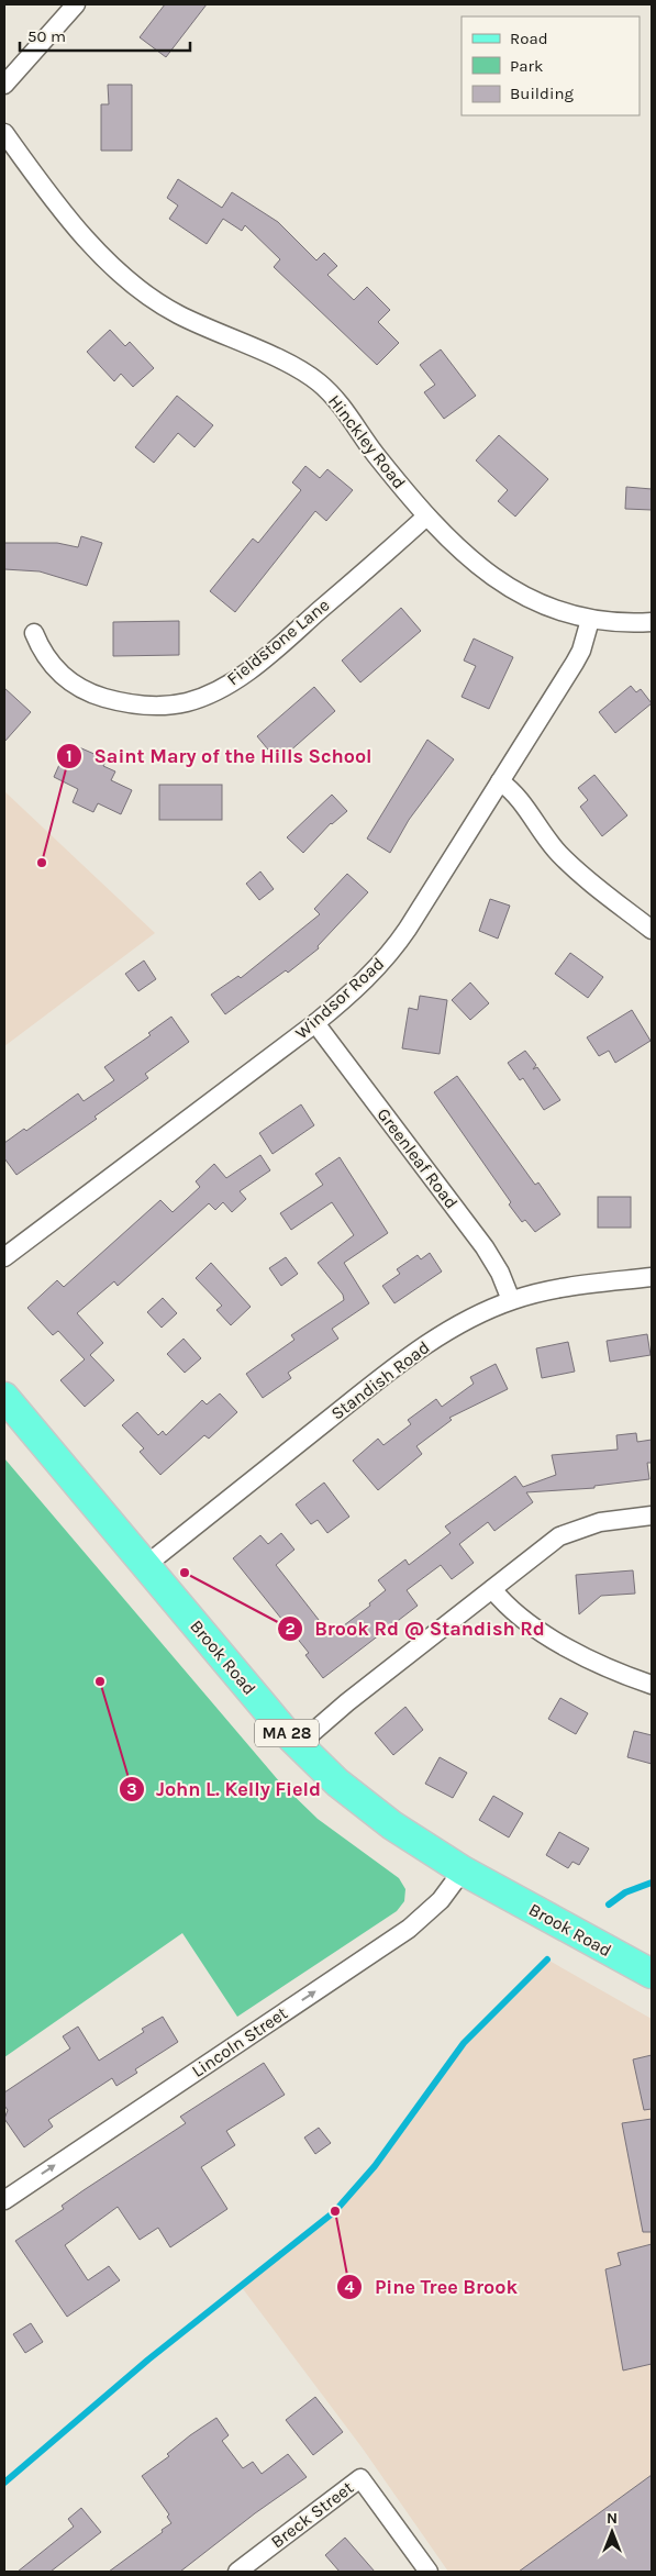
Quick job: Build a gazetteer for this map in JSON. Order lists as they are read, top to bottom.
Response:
{
  "streets": {
    "main road": ["Brook Road", "MA 28"],
    "street": [
      "Hinckley Road",
      "Fieldstone Lane",
      "Windsor Road",
      "Greenleaf Road",
      "Standish Road",
      "Lincoln Street",
      "Breck Street"
    ]
  },
  "crossings": [
    ["Hinckley Road", "Fieldstone Lane"],
    ["Hinckley Road", "Windsor Road"],
    ["Windsor Road", "Greenleaf Road"],
    ["Greenleaf Road", "Standish Road"],
    ["Standish Road", "Brook Road"],
    ["Brook Road", "Lincoln Street"]
  ],
  "one_way": ["Lincoln Street"],
  "places": [
    "Saint Mary of the Hills School",
    "Brook Rd @ Standish Rd",
    "John L. Kelly Field",
    "Pine Tree Brook"
  ],
  "legend": ["Road", "Park", "Building"],
  "scale_bar": "50 m",
  "north": "top"
}
